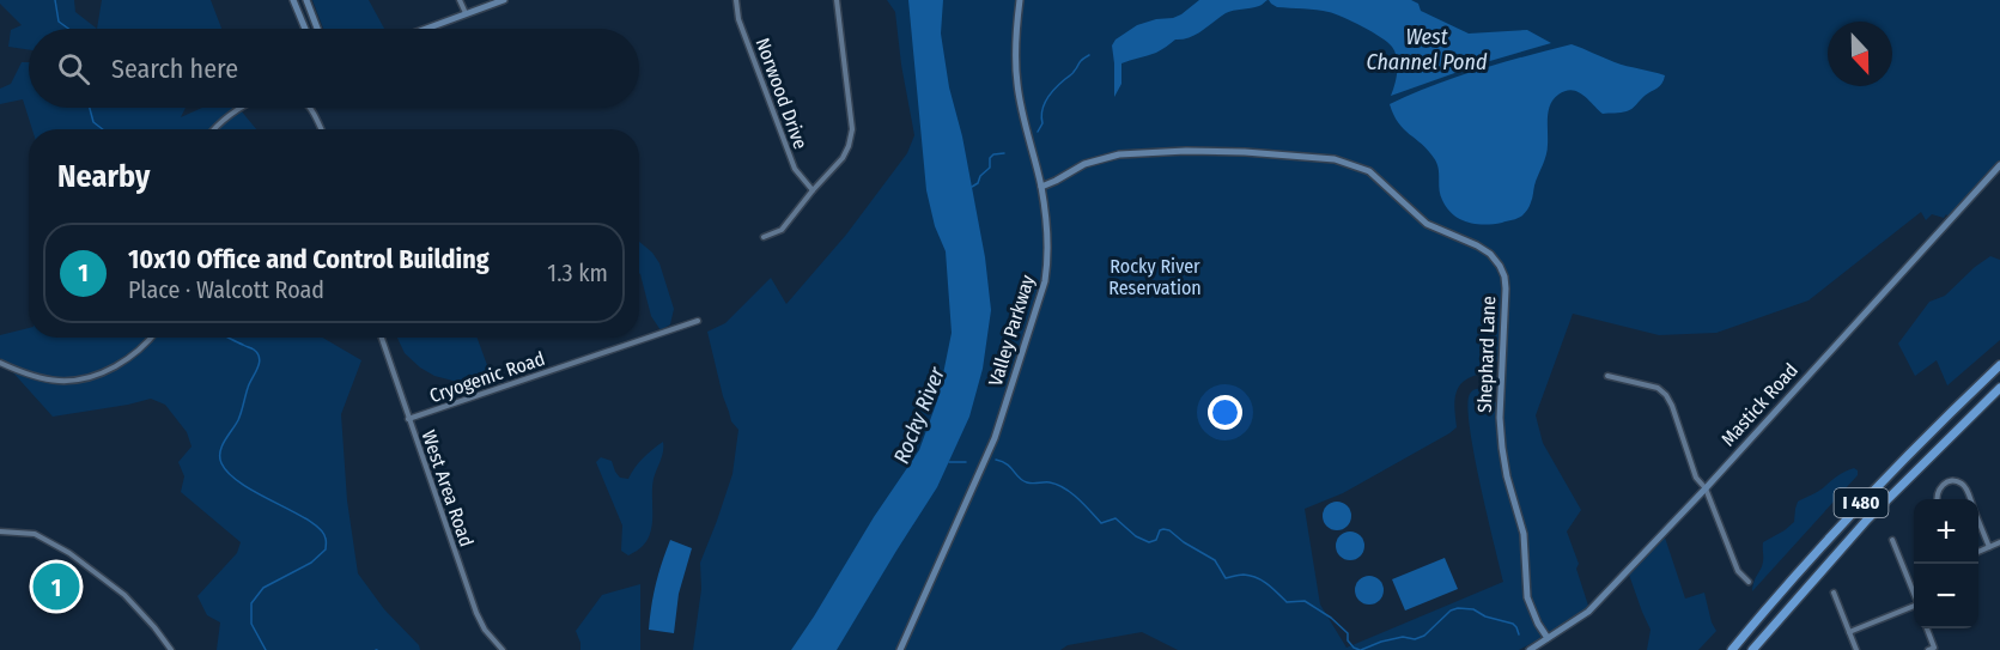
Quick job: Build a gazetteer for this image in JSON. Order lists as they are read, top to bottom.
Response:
{
  "streets": {
    "highway": ["I 480"],
    "street": [
      "Norwood Drive",
      "Valley Parkway",
      "Shephard Lane",
      "Cryogenic Road",
      "Mastick Road",
      "West Area Road"
    ]
  },
  "crossings": [
    ["Valley Parkway", "Shephard Lane"],
    ["Shephard Lane", "Mastick Road"],
    ["Cryogenic Road", "West Area Road"]
  ],
  "water": ["West Channel Pond", "Rocky River"],
  "parks": ["Rocky River Reservation"],
  "north": "bottom",
  "page": {
    "search": "Search here",
    "heading": "Nearby",
    "list": [
      {
        "mark": "1",
        "name": "10x10 Office and Control Building",
        "note": "Place · Walcott Road",
        "value": "1.3 km"
      }
    ],
    "map_buttons": ["+", "−"],
    "pins": "1"
  }
}
